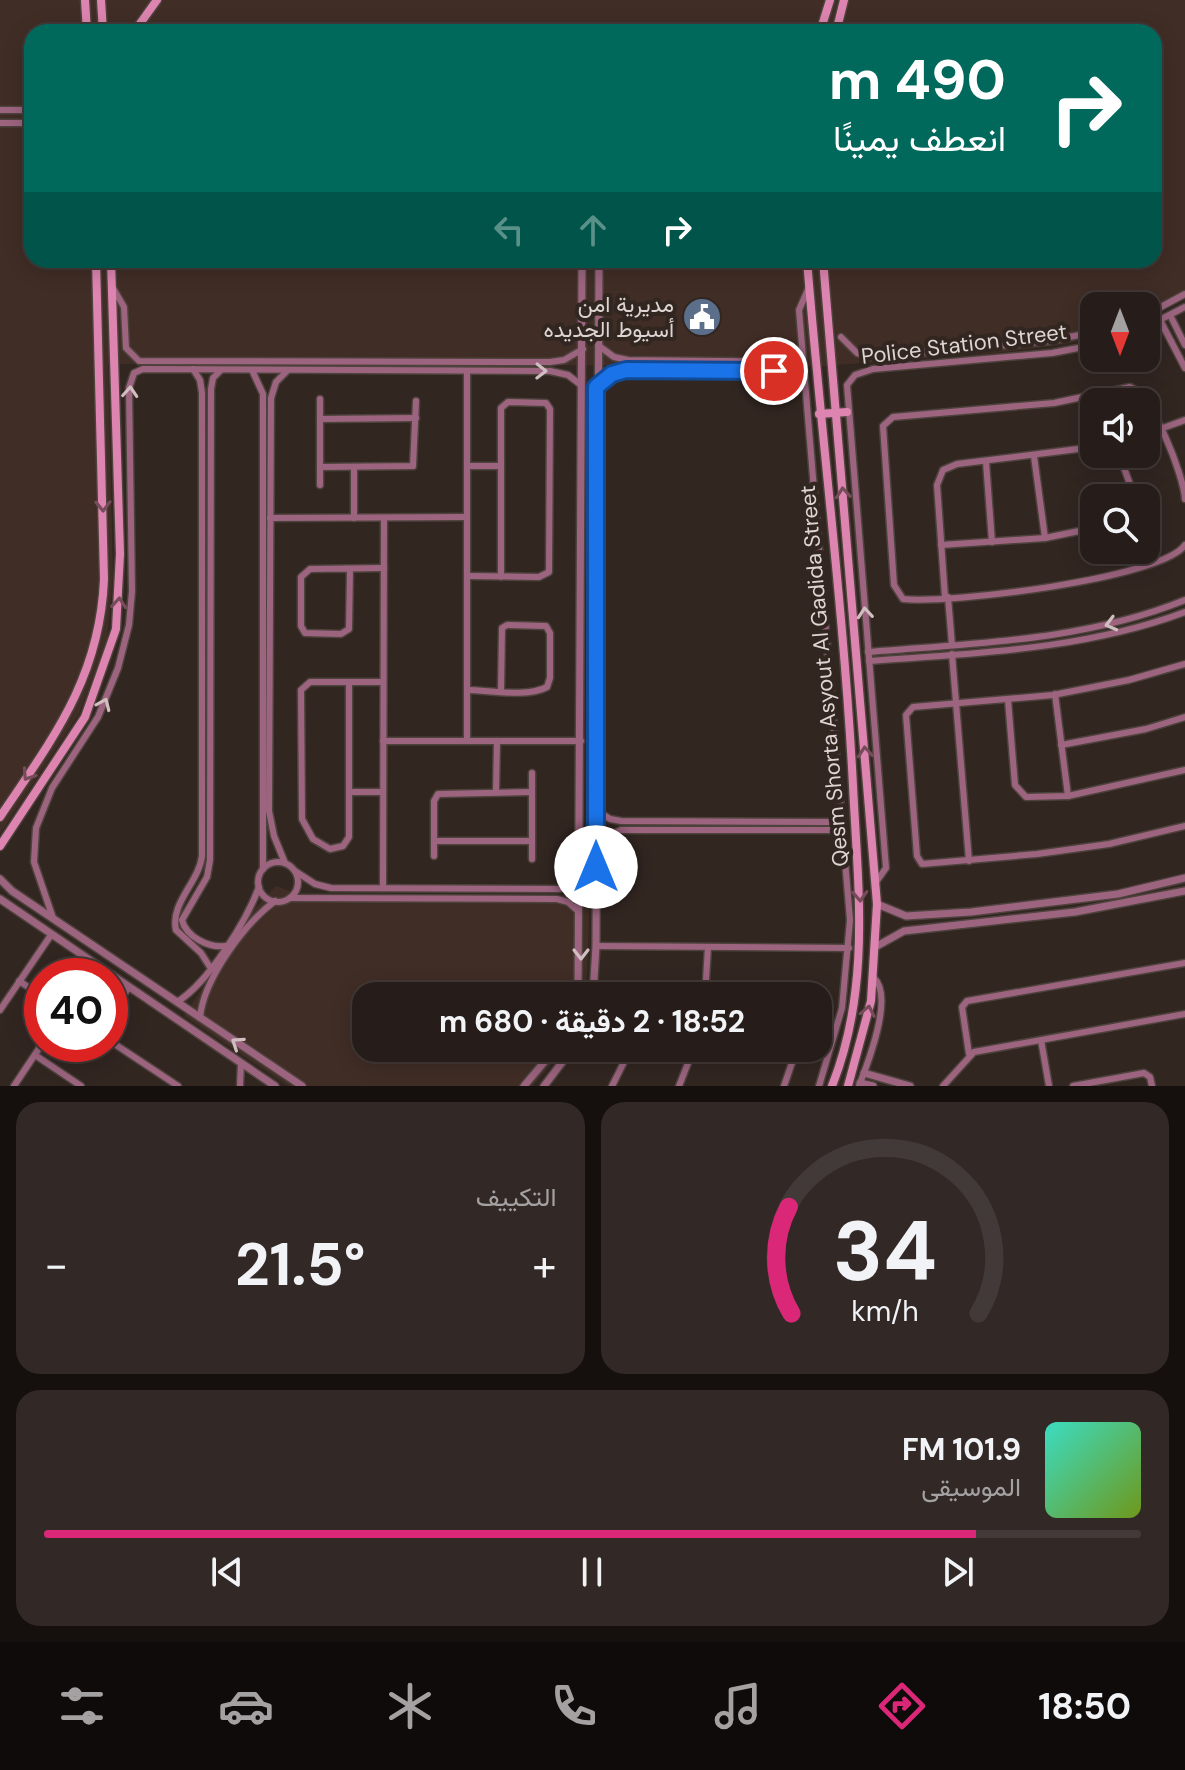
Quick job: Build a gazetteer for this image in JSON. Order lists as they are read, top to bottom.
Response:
{
  "streets": {
    "main road": ["Qesm Shorta Asyout Al Gadida Street"],
    "street": ["Police Station Street"]
  },
  "places": {
    "public building": ["مديرية امن أسيوط الجديده"]
  },
  "north": "bottom",
  "page": {
    "turn": ["490 m", "انعطف يمينًا"],
    "limit": "40",
    "trip": "18:52 · 2 دقيقة · 680 m",
    "tile": "التكييف",
    "heat": ["−", "21.5°", "+"],
    "song": ["101.9 FM", "الموسيقى"],
    "tabs": "18:50",
    "gauge": ["34", "km/h"]
  }
}
